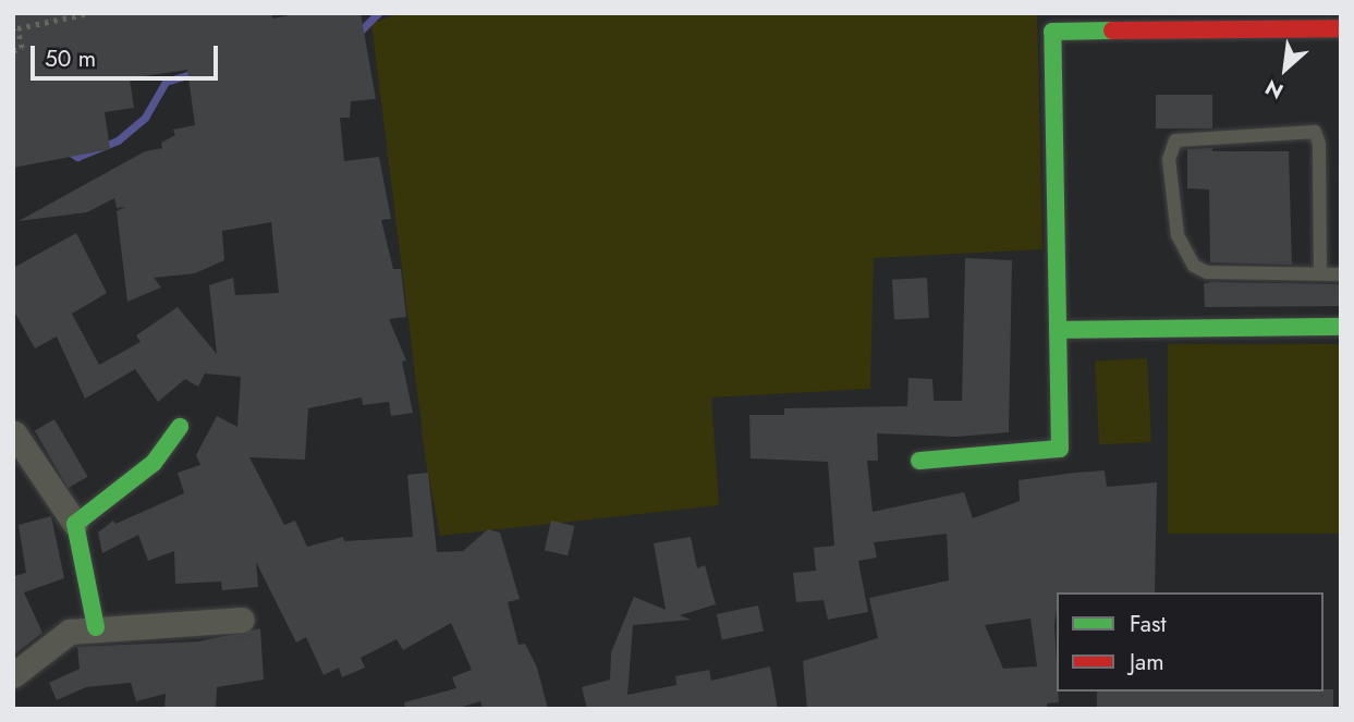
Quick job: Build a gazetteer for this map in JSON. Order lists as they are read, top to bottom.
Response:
{
  "legend": ["Fast", "Jam"],
  "scale_bar": "50 m",
  "north": "bottom left"
}
